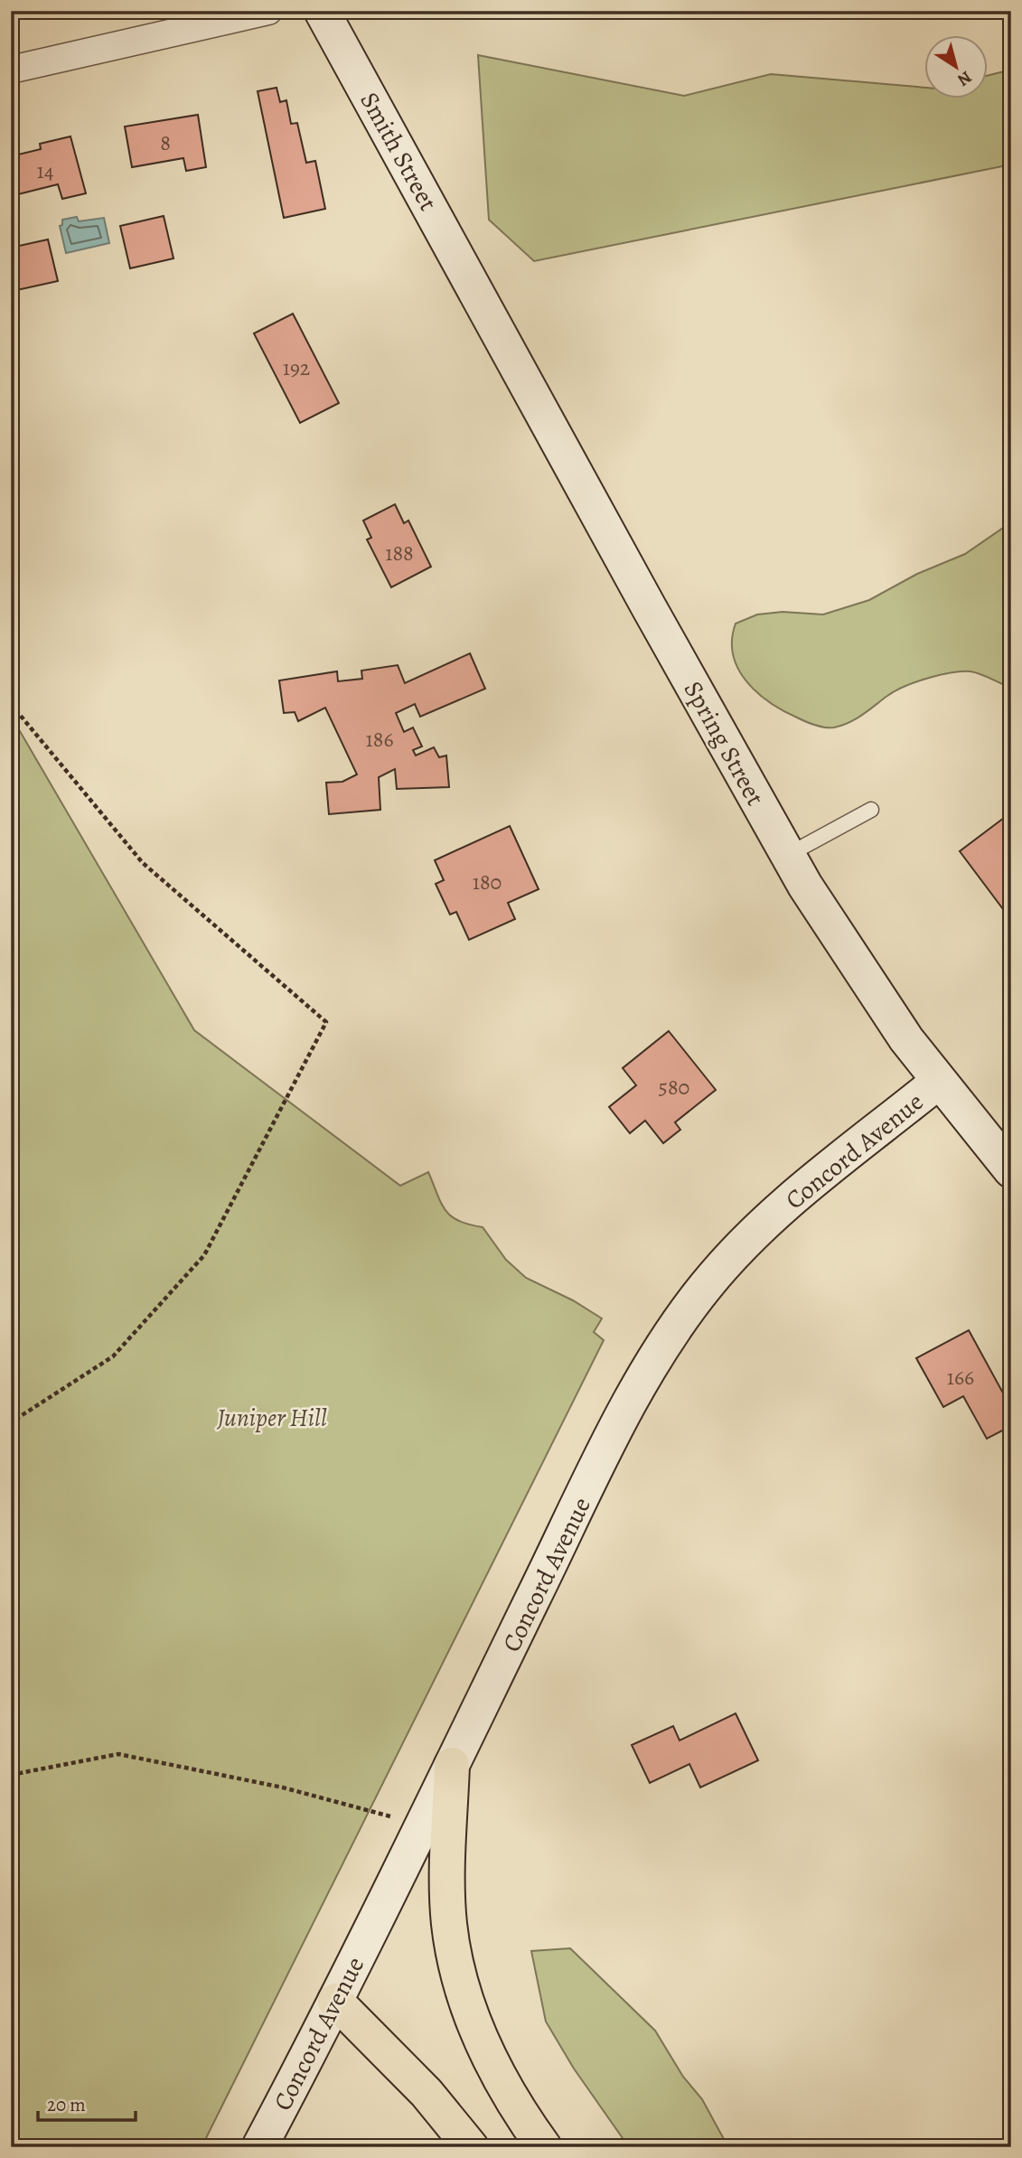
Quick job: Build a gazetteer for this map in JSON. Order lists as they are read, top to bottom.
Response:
{
  "streets": {
    "main road": ["Smith Street", "Spring Street", "Concord Avenue"]
  },
  "crossings": [
    ["Smith Street", "Spring Street"],
    ["Spring Street", "Concord Avenue"]
  ],
  "parks": ["Juniper Hill"],
  "house_numbers": [
    "8",
    "14",
    "192",
    "188",
    "186",
    "180",
    "580",
    "166"
  ],
  "scale_bar": "20 m",
  "north": "bottom right"
}
